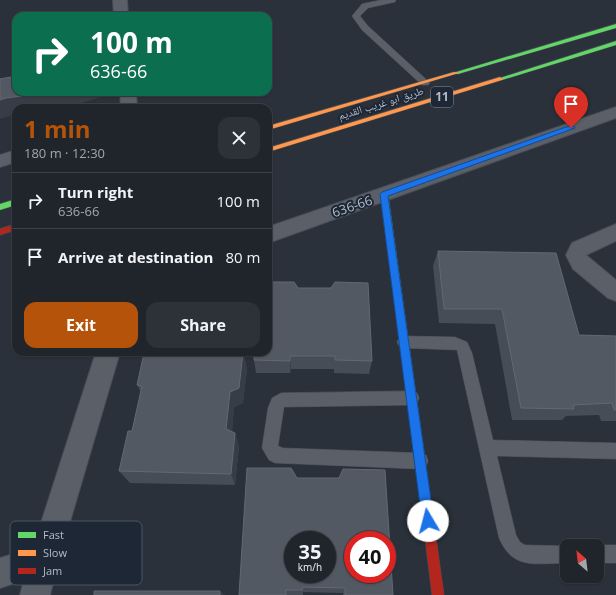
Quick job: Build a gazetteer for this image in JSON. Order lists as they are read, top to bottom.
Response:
{
  "streets": {
    "main road": ["11", "طريق ابو غريب القديم"],
    "street": ["636-66"]
  },
  "legend": ["Fast", "Slow", "Jam"],
  "north": "top left",
  "page": {
    "turn": ["100 m", "636-66"],
    "heading": ["1 min", "180 m · 12:30"],
    "list": [
      {
        "name": "Turn right",
        "note": "636-66",
        "value": "100 m"
      },
      {
        "name": "Arrive at destination",
        "value": "80 m"
      }
    ],
    "buttons": ["Exit", "Share"],
    "speed": "35 km/h",
    "limit": "40"
  }
}
